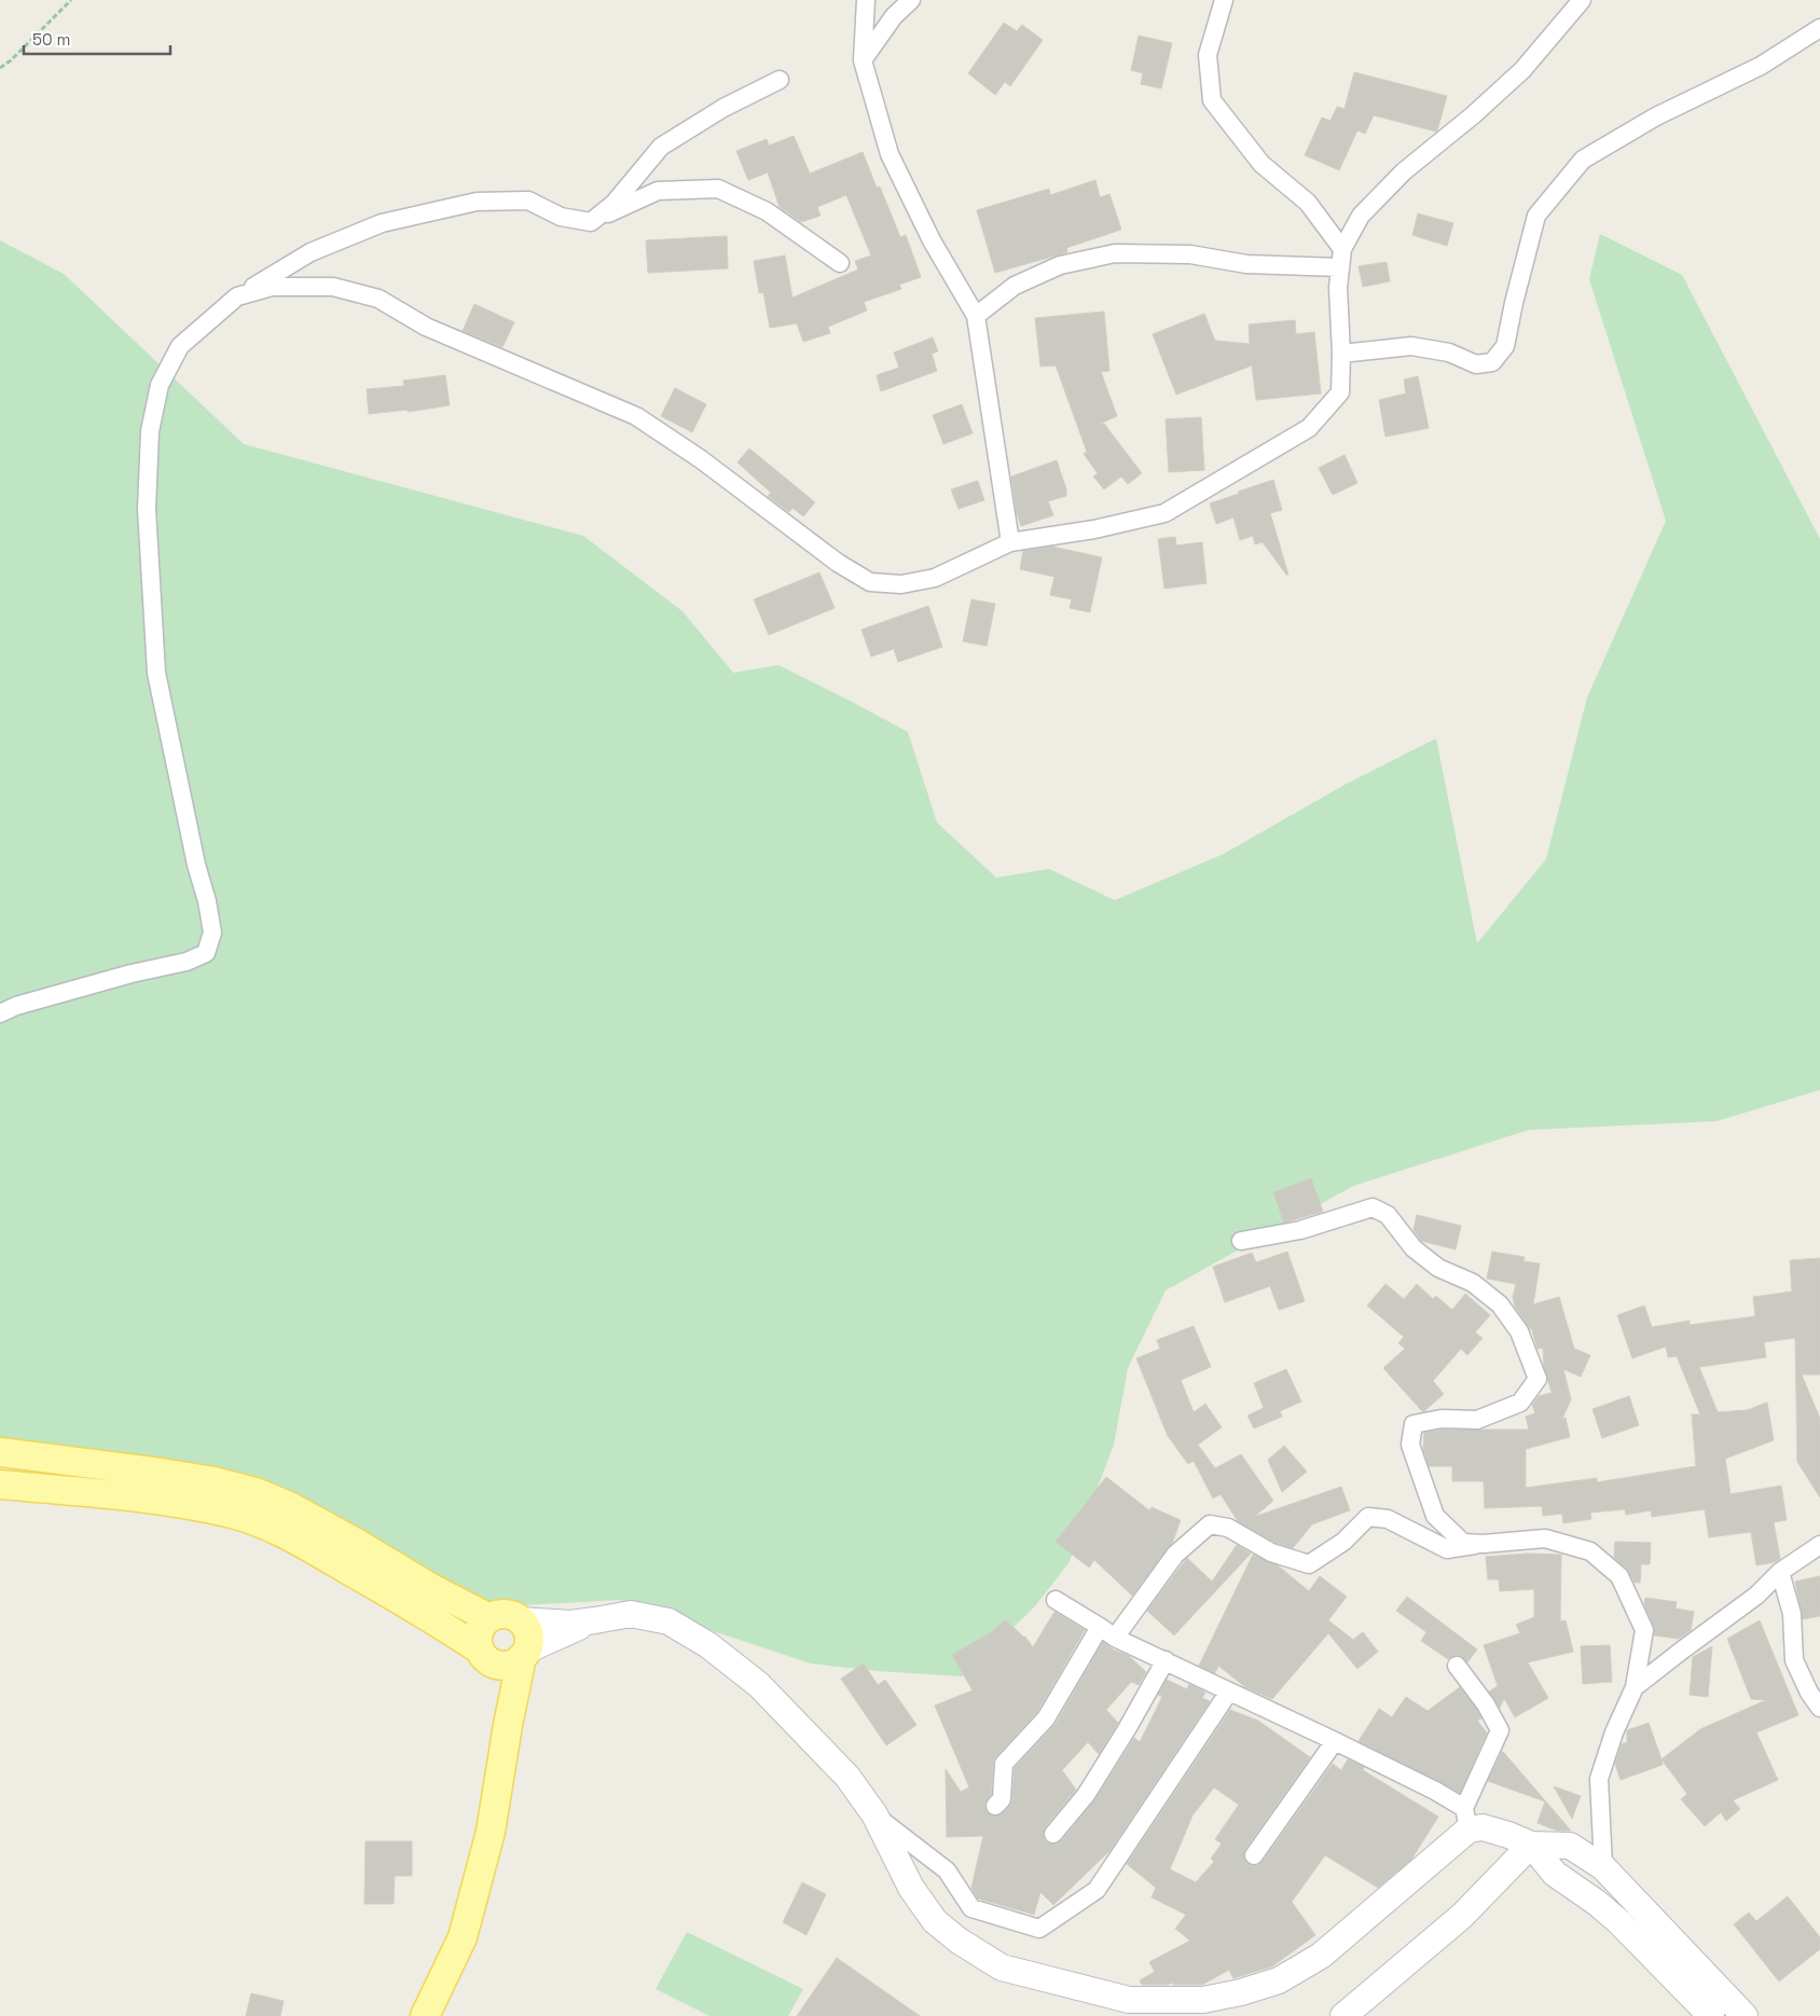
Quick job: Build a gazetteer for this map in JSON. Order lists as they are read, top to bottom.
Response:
{
  "scale_bar": "50 m"
}
